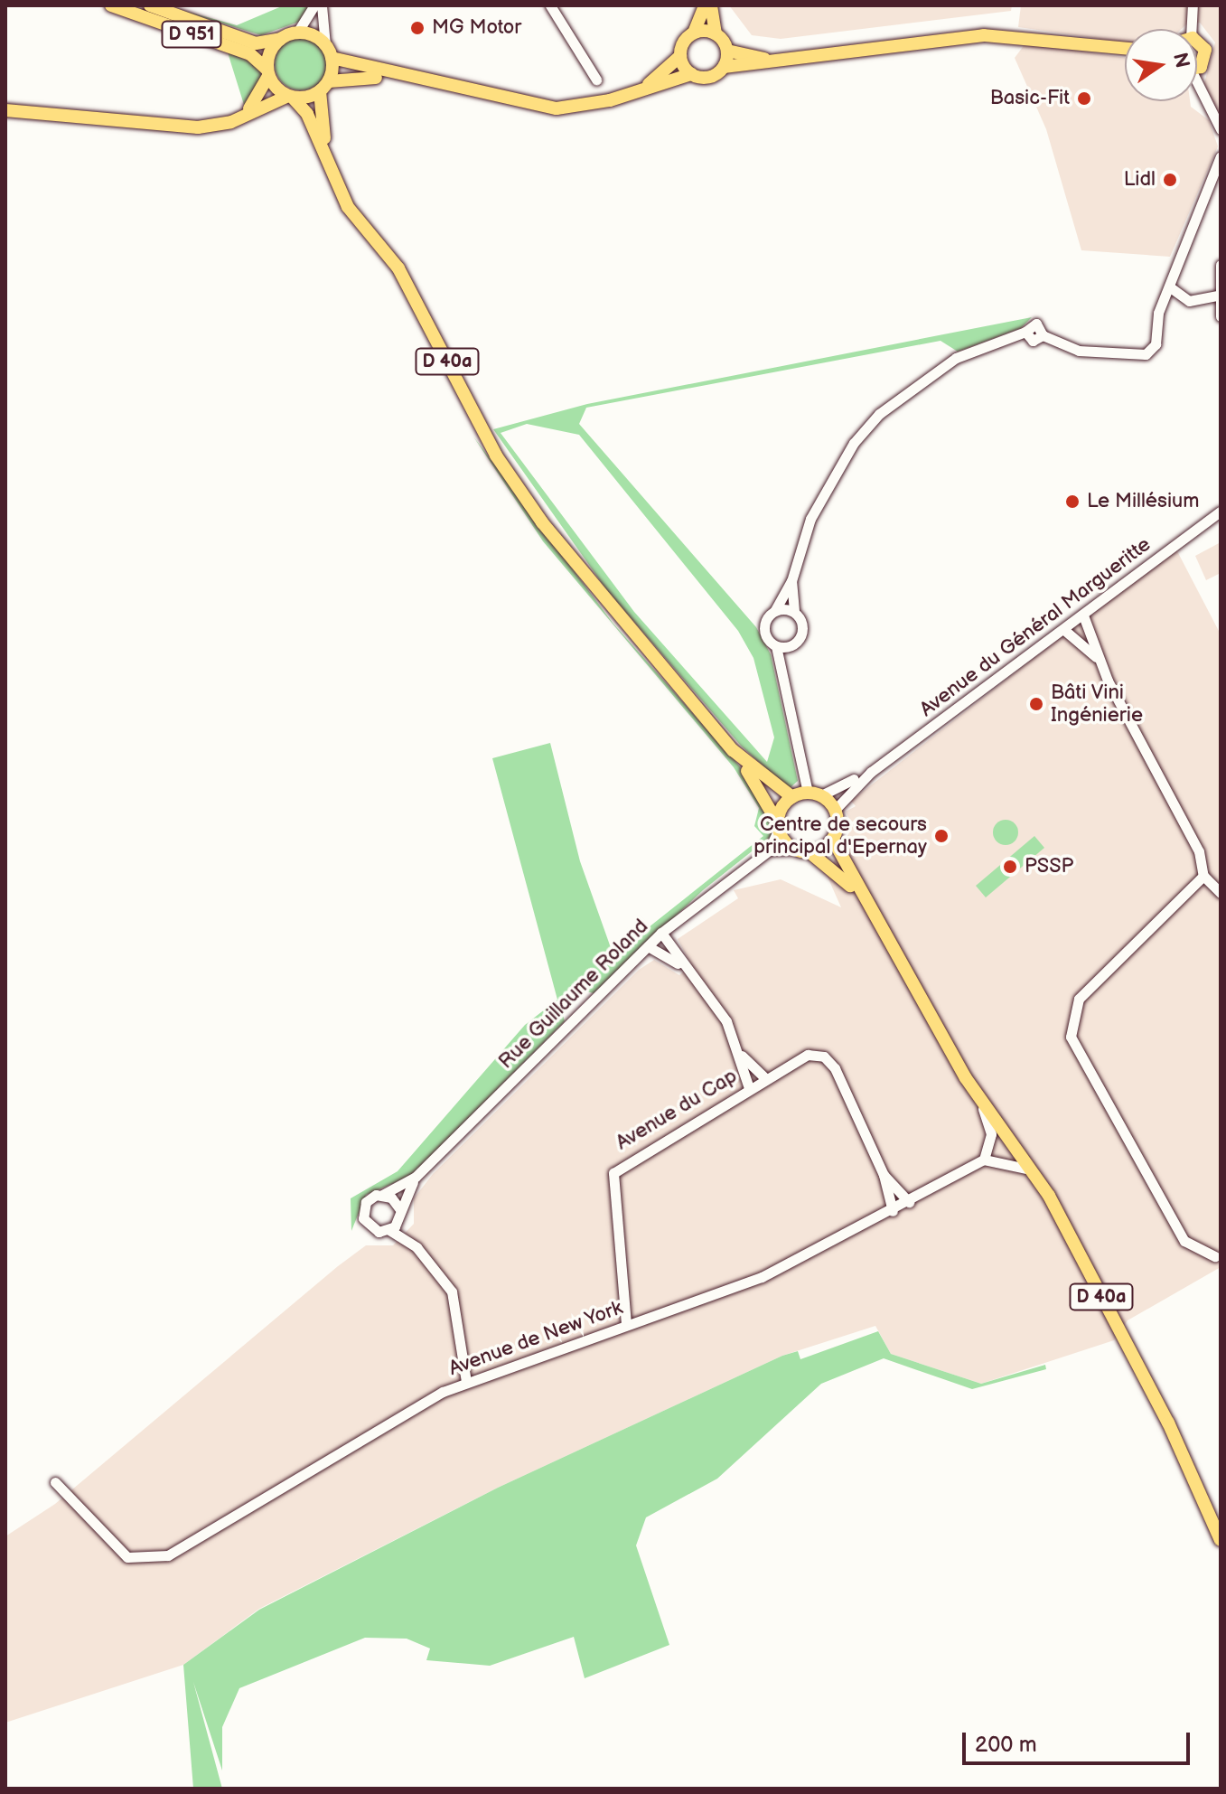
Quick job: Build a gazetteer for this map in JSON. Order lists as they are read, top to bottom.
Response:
{
  "streets": {
    "main road": ["D 951", "D 40a"],
    "street": [
      "Avenue du Général Margueritte",
      "Rue Guillaume Roland",
      "Avenue du Cap",
      "Avenue de New York"
    ]
  },
  "crossings": [
    ["D 951", "D 40a"],
    ["D 40a", "Avenue du Général Margueritte"],
    ["Avenue du Cap", "Avenue de New York"]
  ],
  "places": [
    "MG Motor",
    "Basic-Fit",
    "Lidl",
    "Le Millésium",
    "Bâti Vini Ingénierie",
    "Centre de secours principal d'Epernay",
    "PSSP"
  ],
  "scale_bar": "200 m",
  "north": "right"
}
